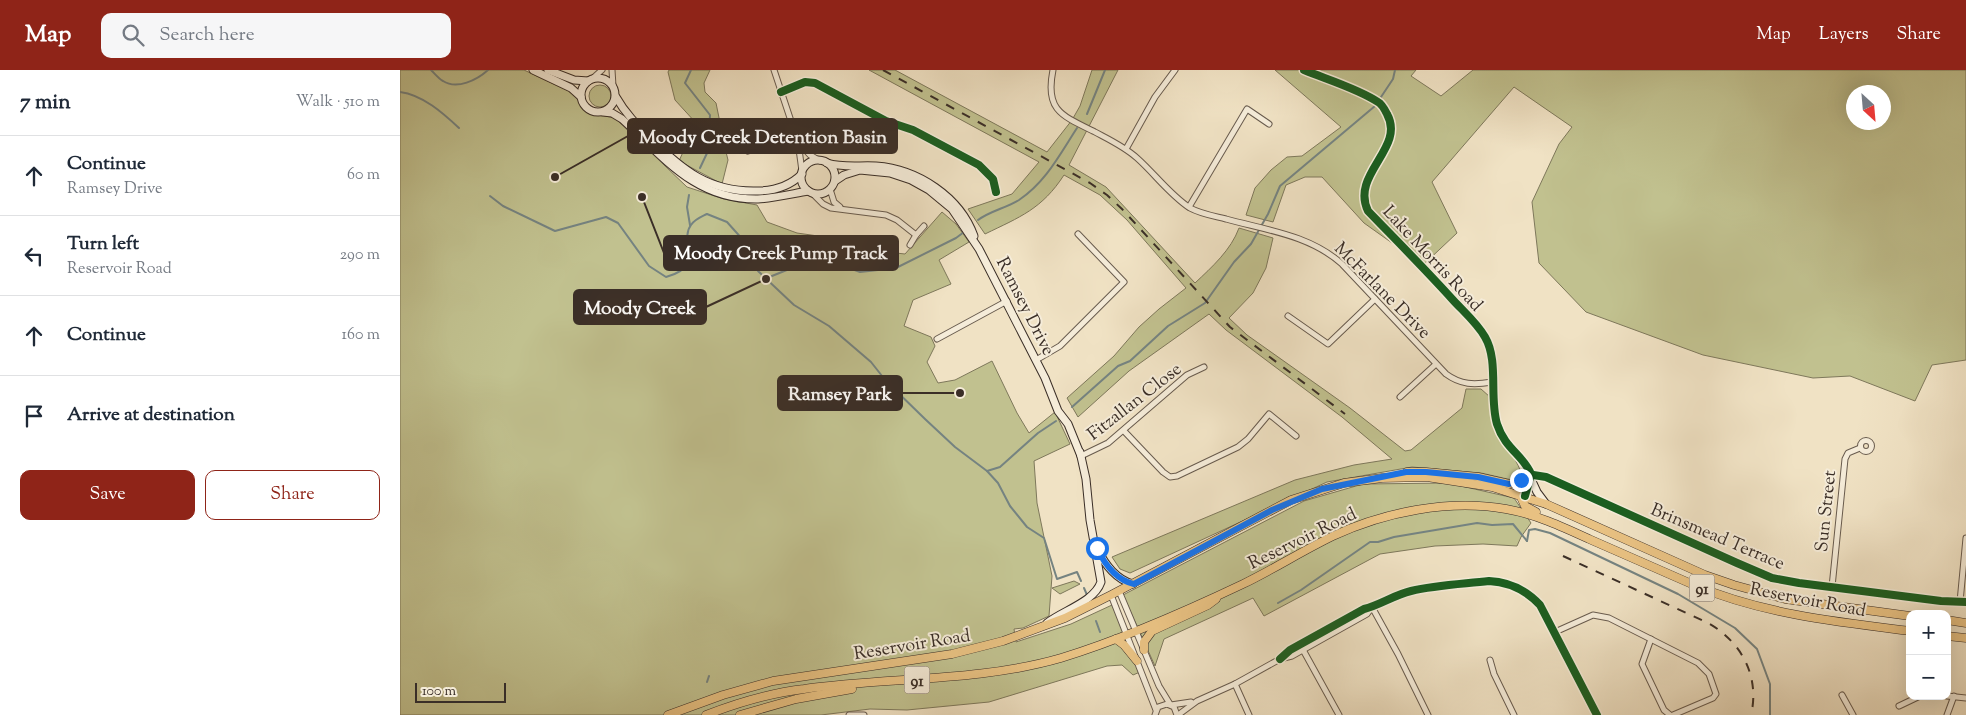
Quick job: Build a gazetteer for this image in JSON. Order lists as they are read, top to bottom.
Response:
{
  "streets": {
    "main road": [
      "Lake Morris Road",
      "Ramsey Drive",
      "Reservoir Road",
      "91"
    ],
    "street": [
      "McFarlane Drive",
      "Fitzallan Close",
      "Sun Street",
      "Brinsmead Terrace"
    ]
  },
  "crossings": [
    ["Lake Morris Road", "McFarlane Drive"],
    ["Lake Morris Road", "Brinsmead Terrace"],
    ["Lake Morris Road", "Reservoir Road"],
    ["Ramsey Drive", "Fitzallan Close"],
    ["Ramsey Drive", "Reservoir Road"],
    ["Sun Street", "Brinsmead Terrace"]
  ],
  "places": [
    "Moody Creek Detention Basin",
    "Moody Creek Pump Track",
    "Moody Creek",
    "Ramsey Park"
  ],
  "scale_bar": "100 m",
  "north": "bottom right",
  "page": {
    "header": "Map",
    "search": "Search here",
    "nav": ["Map", "Layers", "Share"],
    "heading": ["7 min", "Walk · 510 m"],
    "list": [
      ["Continue", "Ramsey Drive", "60 m"],
      ["Turn left", "Reservoir Road", "290 m"],
      ["Continue", "160 m"],
      "Arrive at destination"
    ],
    "buttons": ["Save", "Share"],
    "map_buttons": ["+", "−"],
    "scale": "100 m"
  }
}
